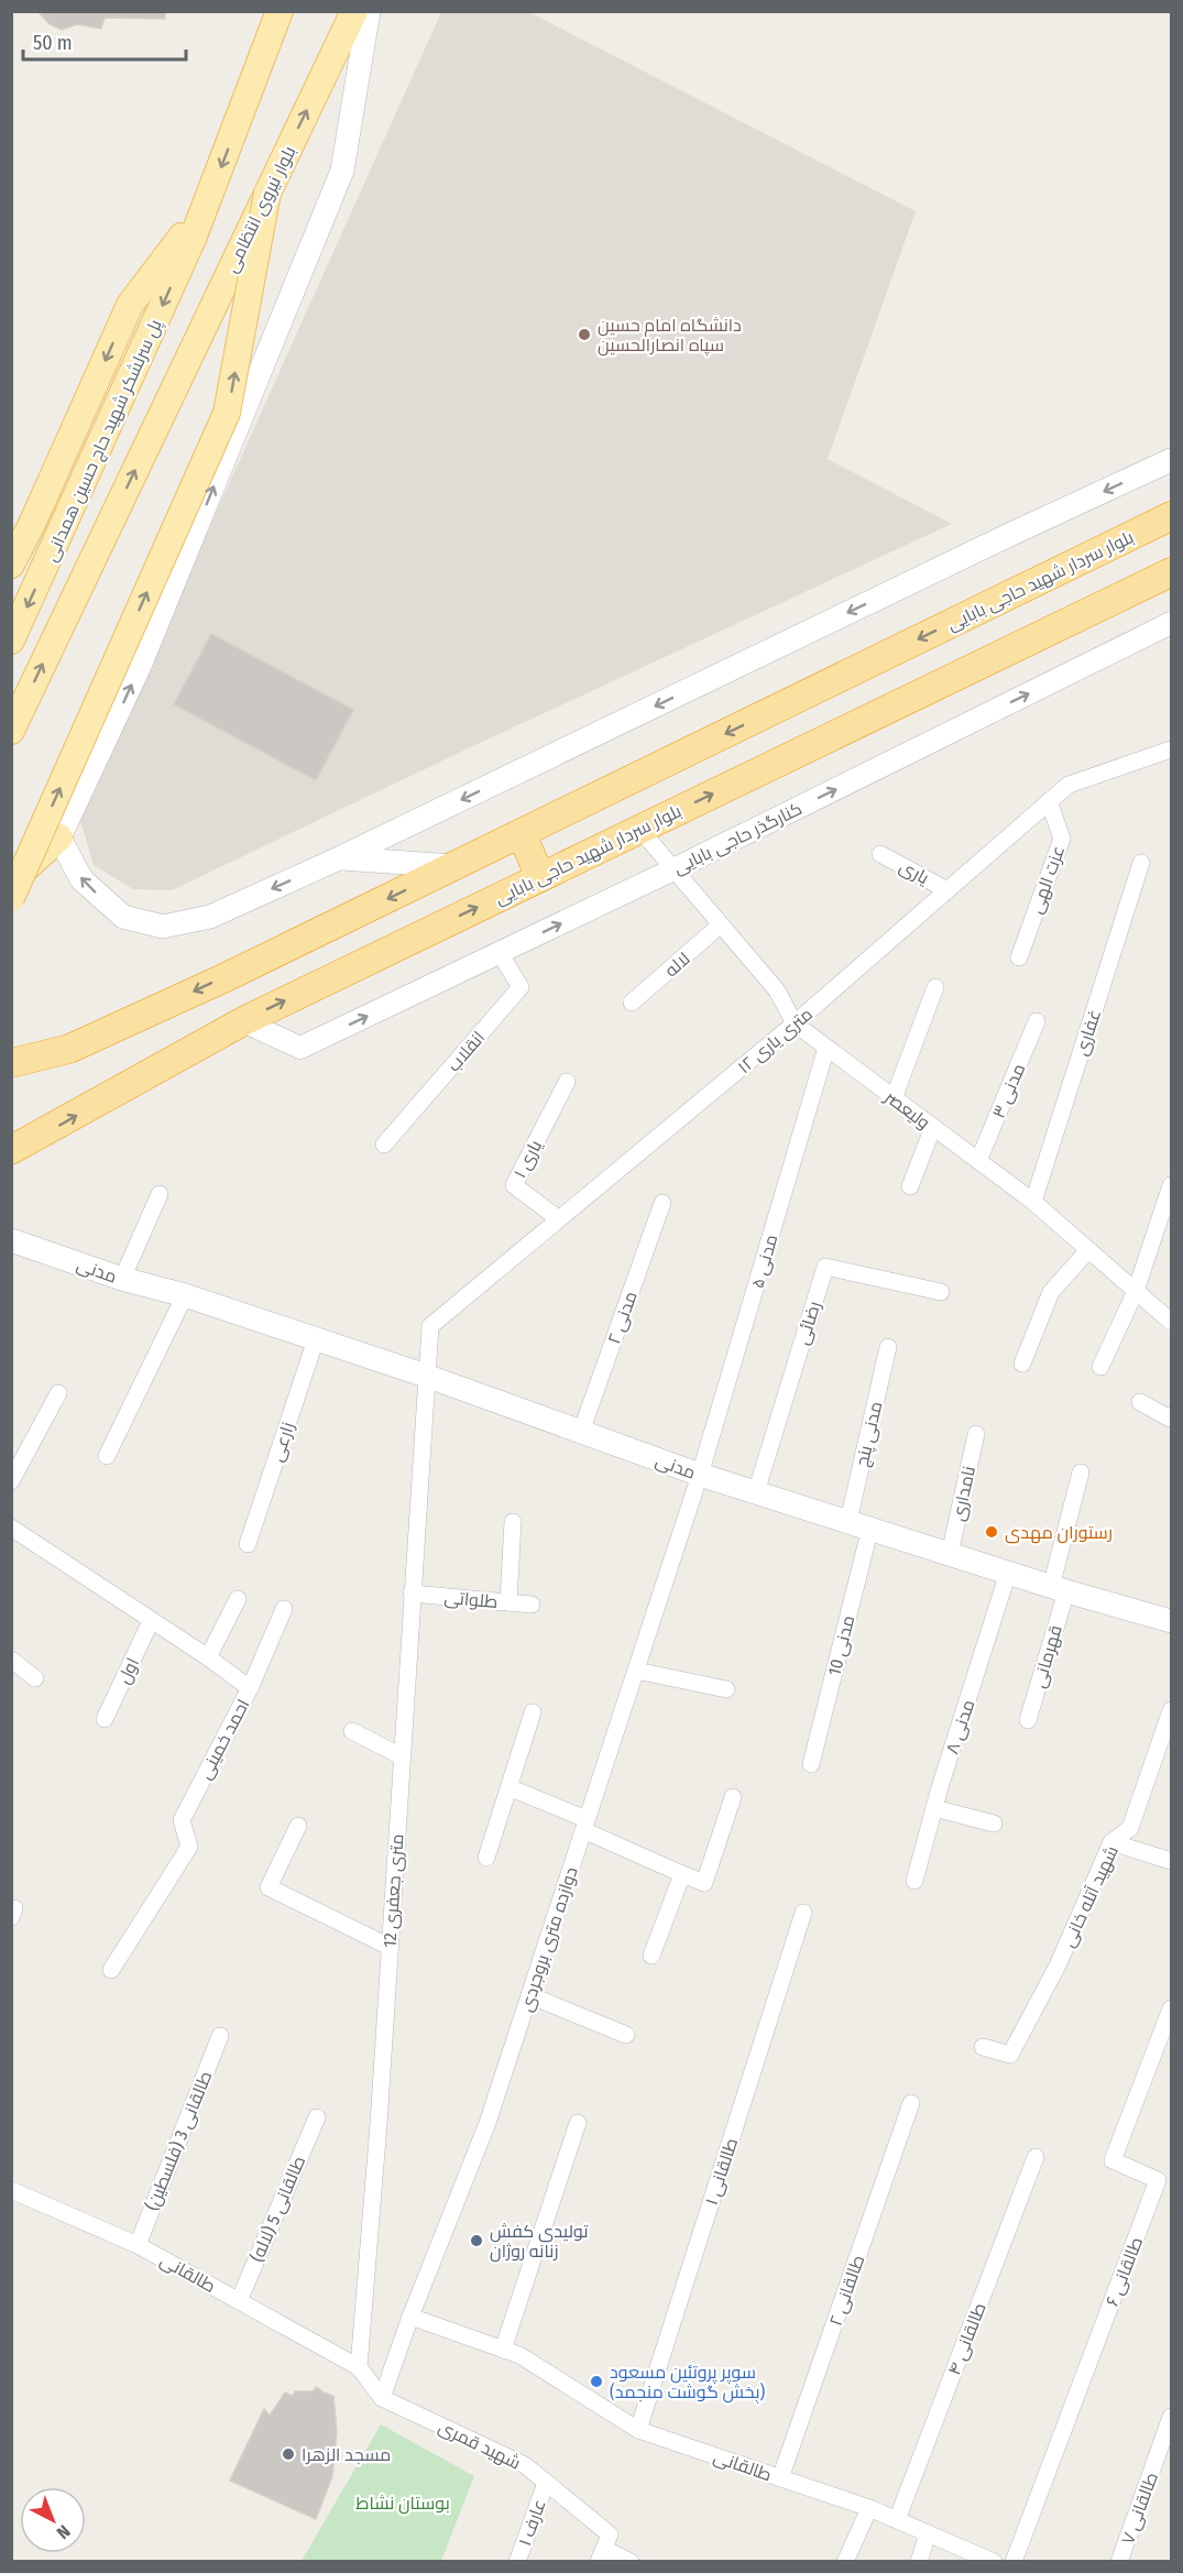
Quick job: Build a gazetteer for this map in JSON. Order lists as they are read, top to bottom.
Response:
{
  "streets": {
    "highway": ["بلوار سردار شهید حاجی بابایی"],
    "main road": ["بلوار نیروی انتظامی", "پل سرلشکر شهید حاج حسین همدانی", "مدنی"],
    "street": [
      "کنارگذر حاجی بابایی",
      "یاری",
      "عزت الهی",
      "لاله",
      "غفاری",
      "۱۲ متری یاری",
      "انقلاب",
      "مدنی ۳",
      "ولیعصر",
      "یاری ۱",
      "مدنی ۵",
      "مدنی ۲",
      "رضائی",
      "مدنی پنج",
      "زارعی",
      "نامداری",
      "طلواتی",
      "مدنی 10",
      "قهرمانی",
      "اول",
      "مدنی ۸",
      "احمد خمینی",
      "12 متری جعفری",
      "شهید آتله خانی",
      "دوازده متری بروجردی",
      "طالقانی 3 (فلسطین)",
      "طالقانی ۱",
      "طالقانی 5 (لاله)",
      "طالقانی ۶",
      "طالقانی",
      "طالقانی ۲",
      "طالقانی ۴",
      "شهید قمری",
      "طالقانی ۷",
      "عارف ۱"
    ]
  },
  "crossings": [
    ["بلوار سردار شهید حاجی بابایی", "کنارگذر حاجی بابایی"],
    ["بلوار سردار شهید حاجی بابایی", "ولیعصر"],
    ["کنارگذر حاجی بابایی", "انقلاب"],
    ["کنارگذر حاجی بابایی", "ولیعصر"],
    ["یاری", "۱۲ متری یاری"],
    ["عزت الهی", "۱۲ متری یاری"],
    ["لاله", "ولیعصر"],
    ["غفاری", "ولیعصر"],
    ["۱۲ متری یاری", "ولیعصر"],
    ["۱۲ متری یاری", "یاری ۱"],
    ["۱۲ متری یاری", "مدنی"],
    ["۱۲ متری یاری", "12 متری جعفری"],
    ["مدنی ۳", "ولیعصر"],
    ["ولیعصر", "مدنی ۵"],
    ["مدنی ۵", "مدنی"],
    ["مدنی ۵", "دوازده متری بروجردی"],
    ["مدنی", "مدنی ۲"],
    ["مدنی", "رضائی"],
    ["مدنی", "مدنی پنج"],
    ["مدنی", "زارعی"],
    ["مدنی", "نامداری"],
    ["مدنی", "مدنی 10"],
    ["مدنی", "قهرمانی"],
    ["مدنی", "مدنی ۸"],
    ["مدنی", "12 متری جعفری"],
    ["مدنی", "دوازده متری بروجردی"],
    ["مدنی پنج", "مدنی 10"],
    ["طلواتی", "12 متری جعفری"],
    ["اول", "احمد خمینی"],
    ["12 متری جعفری", "طالقانی"],
    ["دوازده متری بروجردی", "طالقانی"],
    ["دوازده متری بروجردی", "شهید قمری"],
    ["طالقانی 3 (فلسطین)", "طالقانی"],
    ["طالقانی ۱", "طالقانی"],
    ["طالقانی 5 (لاله)", "طالقانی"],
    ["طالقانی", "طالقانی ۲"],
    ["طالقانی", "طالقانی ۴"],
    ["شهید قمری", "عارف ۱"]
  ],
  "one_way": ["کنارگذر حاجی بابایی"],
  "parks": ["بوستان نشاط"],
  "places": [
    "دانشگاه امام حسین سپاه انصارالحسین",
    "رستوران مهدی",
    "تولیدی کفش زنانه روژان",
    "سوپر پروتئین مسعود (پخش گوشت منجمد)",
    "مسجد الزهرا"
  ],
  "scale_bar": "50 m",
  "north": "bottom right"
}
